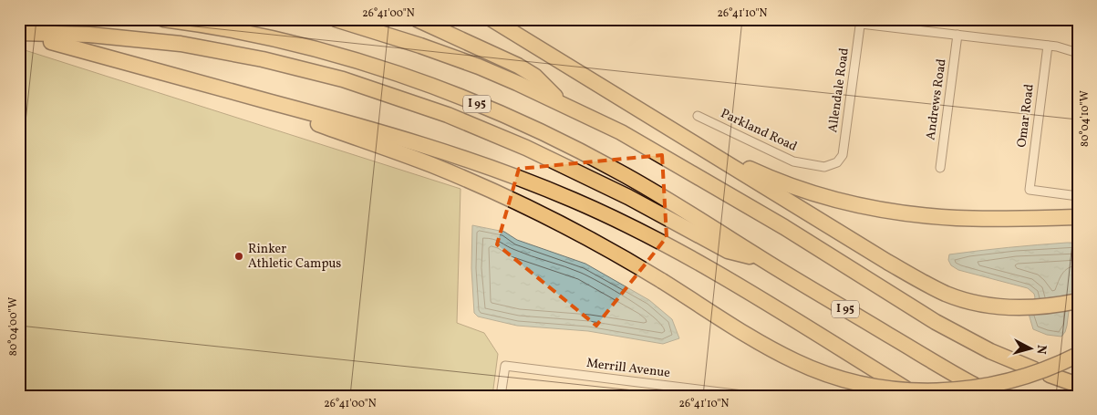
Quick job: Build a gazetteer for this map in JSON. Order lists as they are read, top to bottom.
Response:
{
  "streets": {
    "highway": ["I 95"],
    "street": [
      "Allendale Road",
      "Andrews Road",
      "Omar Road",
      "Parkland Road",
      "Merrill Avenue"
    ]
  },
  "crossings": [
    ["Allendale Road", "Parkland Road"]
  ],
  "places": ["Rinker Athletic Campus"],
  "north": "right",
  "coordinates": [
    "26°41'00\"N",
    "26°41'10\"N",
    "80°04'10\"W",
    "80°04'00\"W"
  ]
}
